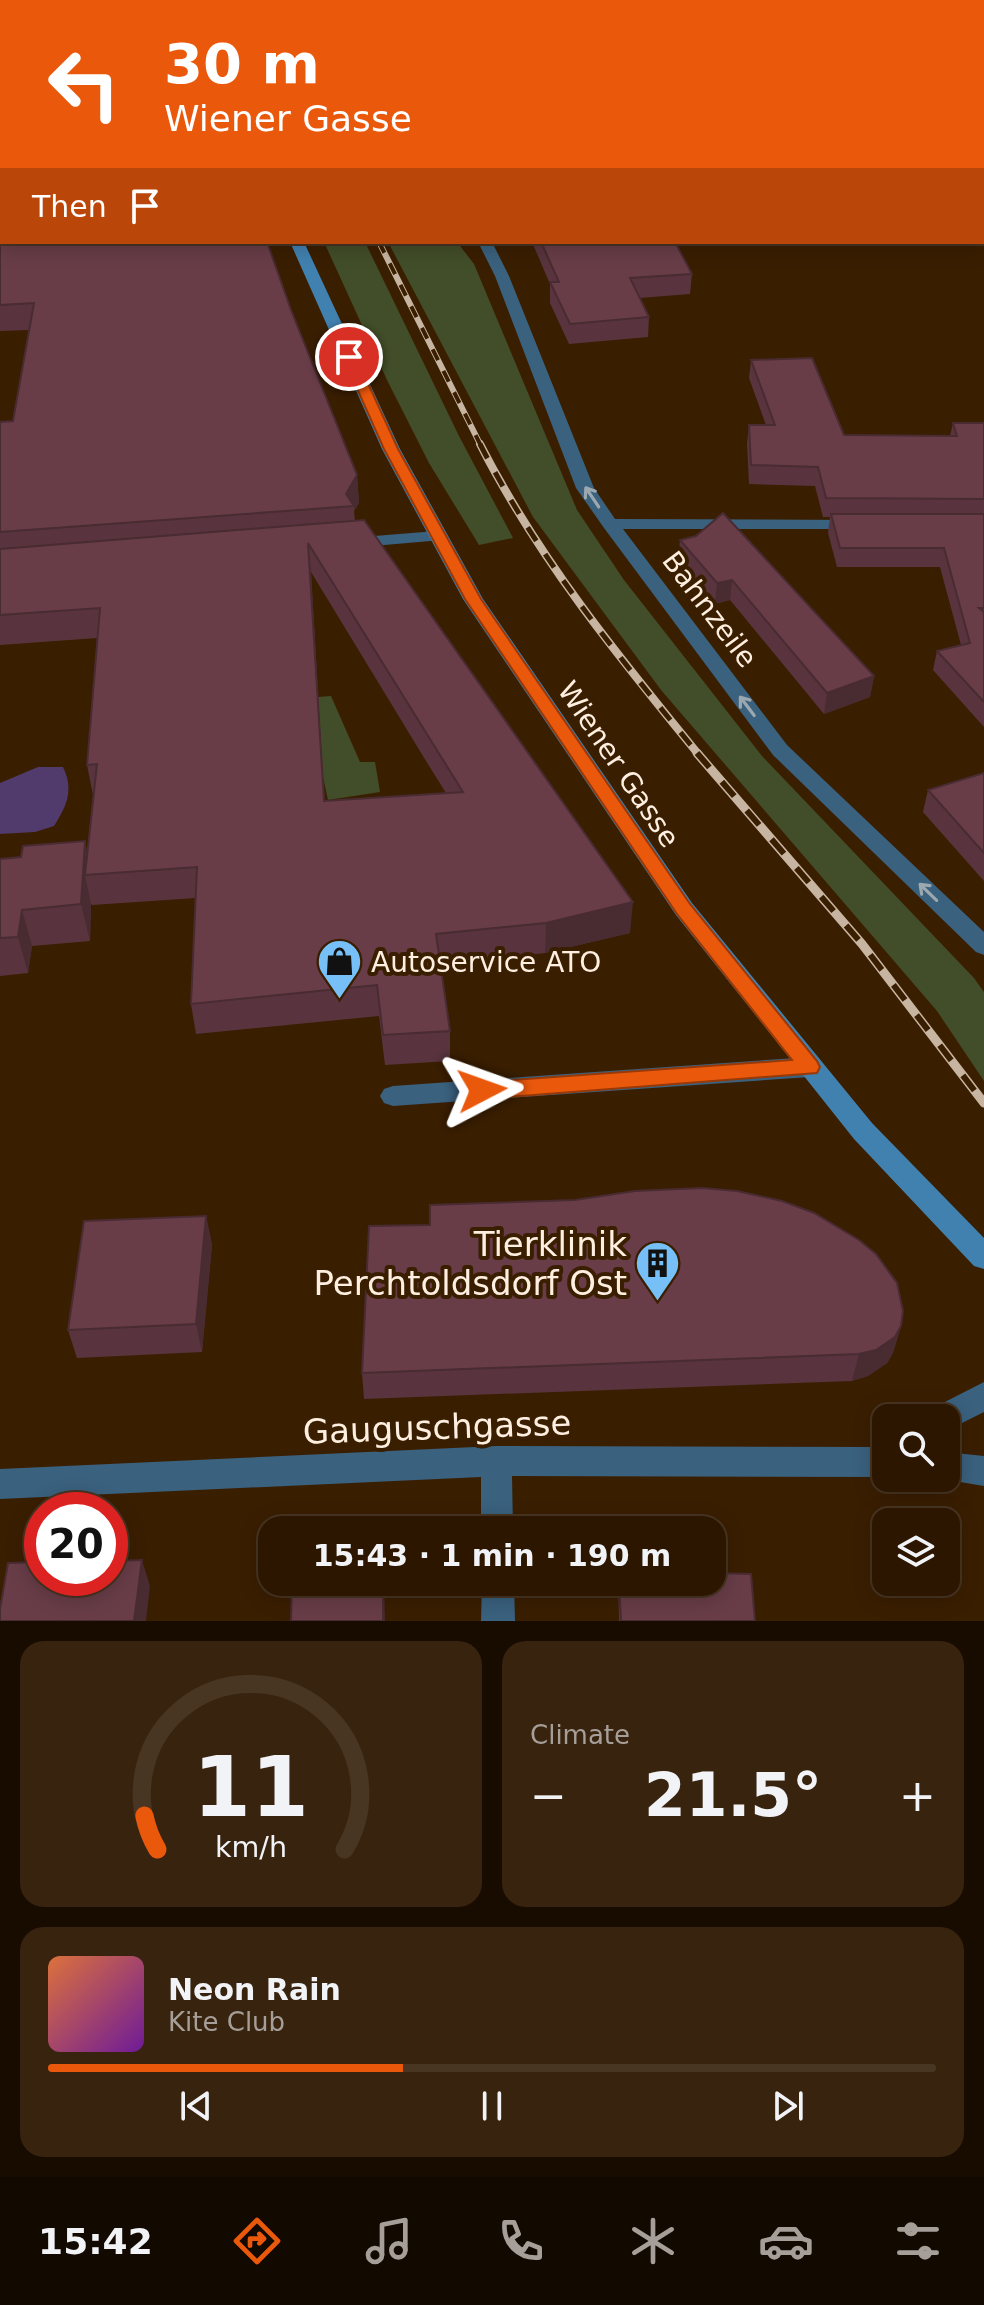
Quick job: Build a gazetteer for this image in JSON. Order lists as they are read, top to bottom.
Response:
{
  "streets": {
    "main road": ["Wiener Gasse"],
    "street": ["Bahnzeile", "Gauguschgasse"]
  },
  "one_way": ["Bahnzeile"],
  "places": {
    "shop": ["Autoservice ATO"],
    "building": ["Tierklinik Perchtoldsdorf Ost"]
  },
  "page": {
    "turn": ["30 m", "Wiener Gasse"],
    "then": "Then",
    "limit": "20",
    "trip": "15:43 · 1 min · 190 m",
    "tile": "Climate",
    "heat": ["−", "21.5°", "+"],
    "song": ["Neon Rain", "Kite Club"],
    "tabs": "15:42",
    "gauge": ["11", "km/h"]
  }
}
